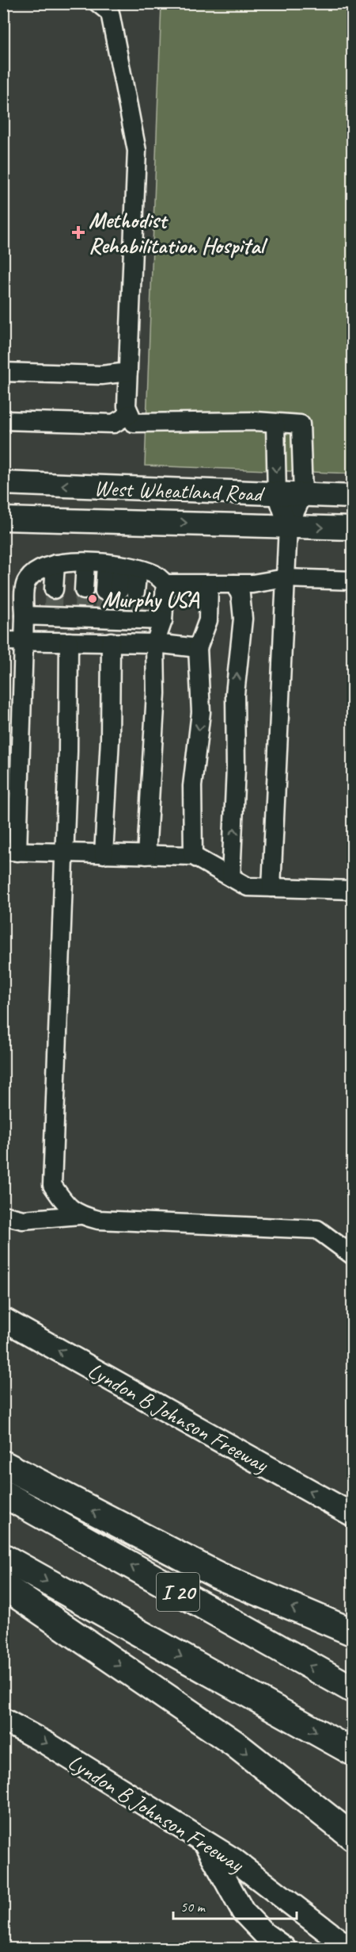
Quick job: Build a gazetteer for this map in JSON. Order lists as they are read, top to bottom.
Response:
{
  "streets": {
    "highway": ["I 20"],
    "main road": ["West Wheatland Road", "Lyndon B Johnson Freeway"]
  },
  "places": {
    "health": ["Methodist Rehabilitation Hospital"],
    "other": ["Murphy USA"]
  },
  "scale_bar": "50 m"
}
